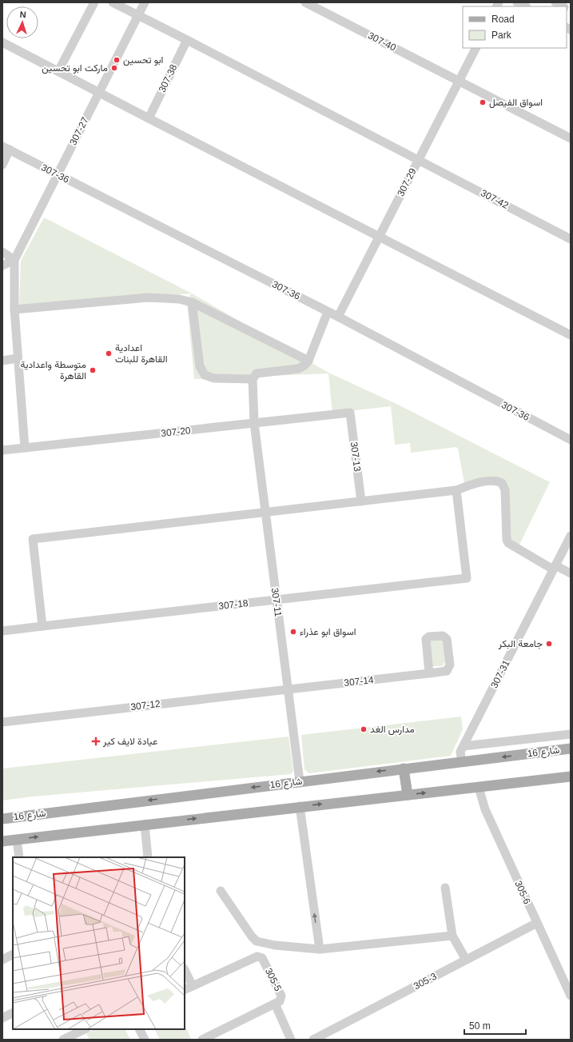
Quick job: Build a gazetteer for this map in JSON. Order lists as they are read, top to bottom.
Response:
{
  "streets": {
    "main road": ["شارع 16"],
    "street": [
      "307-40",
      "307-38",
      "307-27",
      "307-36",
      "307-29",
      "307-42",
      "307-20",
      "307-13",
      "307-11",
      "307-18",
      "307-31",
      "307-14",
      "307-12",
      "305-6",
      "305-5",
      "305-3"
    ]
  },
  "crossings": [
    ["307-40", "307-29"],
    ["307-27", "307-36"],
    ["307-36", "307-29"],
    ["307-29", "307-42"],
    ["307-20", "307-13"],
    ["307-20", "307-11"],
    ["307-11", "307-18"],
    ["307-11", "307-14"],
    ["307-11", "307-12"],
    ["307-11", "شارع 16"],
    ["307-31", "شارع 16"],
    ["307-14", "307-12"],
    ["305-6", "305-3"]
  ],
  "places": {
    "other": [
      "ابو تحسين",
      "ماركت ابو تحسين",
      "اسواق الفيصل",
      "اعدادية القاهرة للبنات",
      "متوسطة واعدادية القاهرة",
      "اسواق ابو عذراء",
      "جامعة البكر",
      "مدارس الغد"
    ],
    "health": ["عيادة لايف كير"]
  },
  "legend": ["Road", "Park"],
  "scale_bar": "50 m",
  "north": "top"
}
